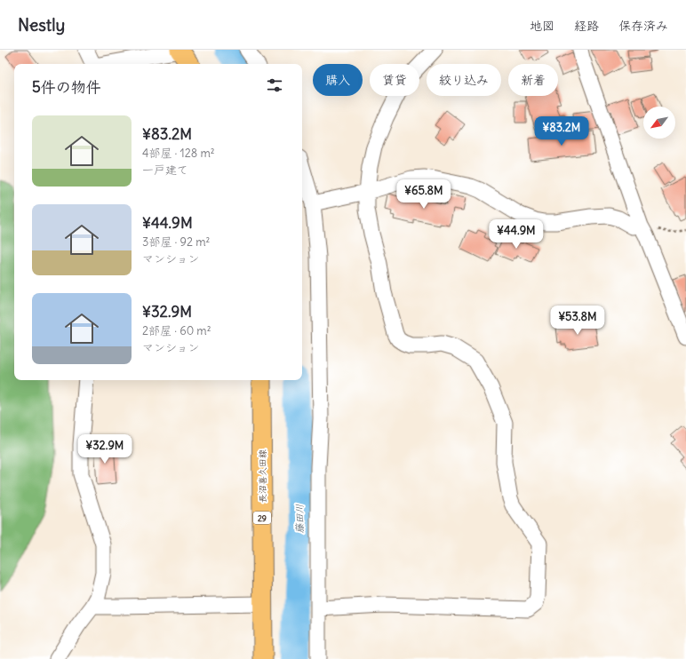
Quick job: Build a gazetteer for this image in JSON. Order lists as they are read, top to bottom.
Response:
{
  "streets": {
    "main road": ["長沼喜久田線", "29"]
  },
  "water": ["藤田川"],
  "north": "bottom left",
  "page": {
    "header": "Nestly",
    "nav": ["地図", "経路", "保存済み"],
    "chip": [
      "購入",
      "賃貸",
      "絞り込み",
      "新着"
    ],
    "heading": "5件の物件",
    "list": [
      {
        "name": "¥83.2M",
        "note": "4部屋 · 128 m² · 一戸建て"
      },
      {
        "name": "¥44.9M",
        "note": "3部屋 · 92 m² · マンション"
      },
      {
        "name": "¥32.9M",
        "note": "2部屋 · 60 m² · マンション"
      }
    ],
    "price": [
      "¥83.2M",
      "¥65.8M",
      "¥44.9M",
      "¥53.8M",
      "¥32.9M"
    ]
  }
}
